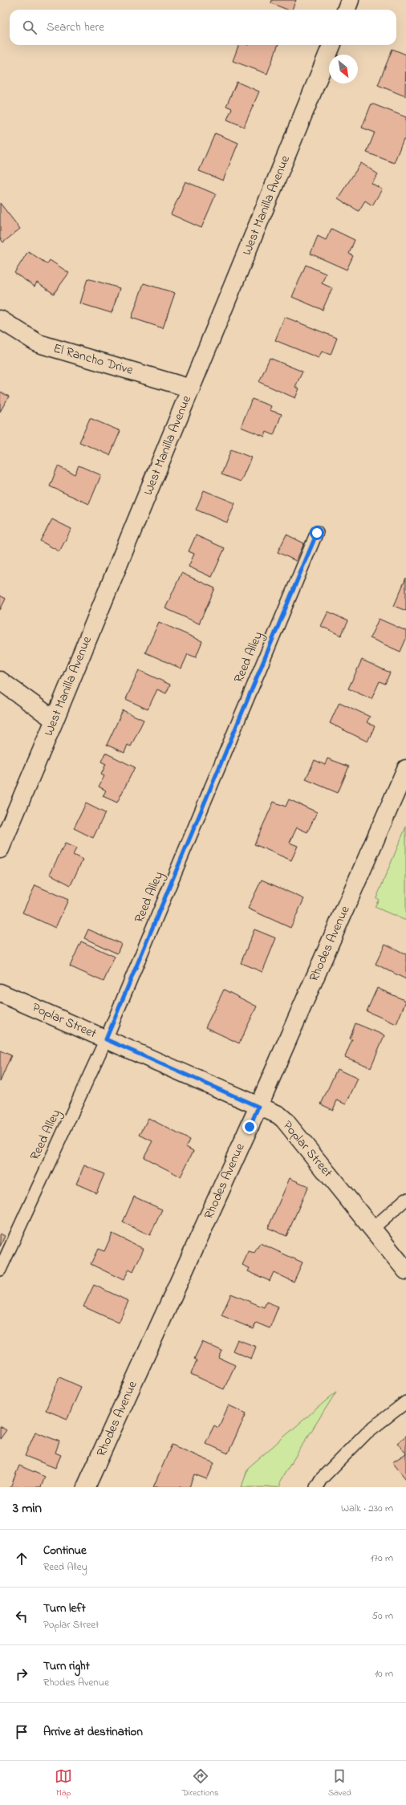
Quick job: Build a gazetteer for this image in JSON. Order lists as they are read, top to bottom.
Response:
{
  "streets": {
    "street": [
      "West Manilla Avenue",
      "El Rancho Drive",
      "Rhodes Avenue",
      "Poplar Street"
    ],
    "lane": ["Reed Alley"]
  },
  "crossings": [
    ["West Manilla Avenue", "El Rancho Drive"],
    ["Reed Alley", "Poplar Street"],
    ["Rhodes Avenue", "Poplar Street"]
  ],
  "north": "bottom right",
  "page": {
    "search": "Search here",
    "heading": ["3 min", "Walk · 230 m"],
    "list": [
      ["Continue", "Reed Alley", "170 m"],
      ["Turn left", "Poplar Street", "50 m"],
      ["Turn right", "Rhodes Avenue", "10 m"],
      "Arrive at destination"
    ],
    "nav": ["Map", "Directions", "Saved"]
  }
}
